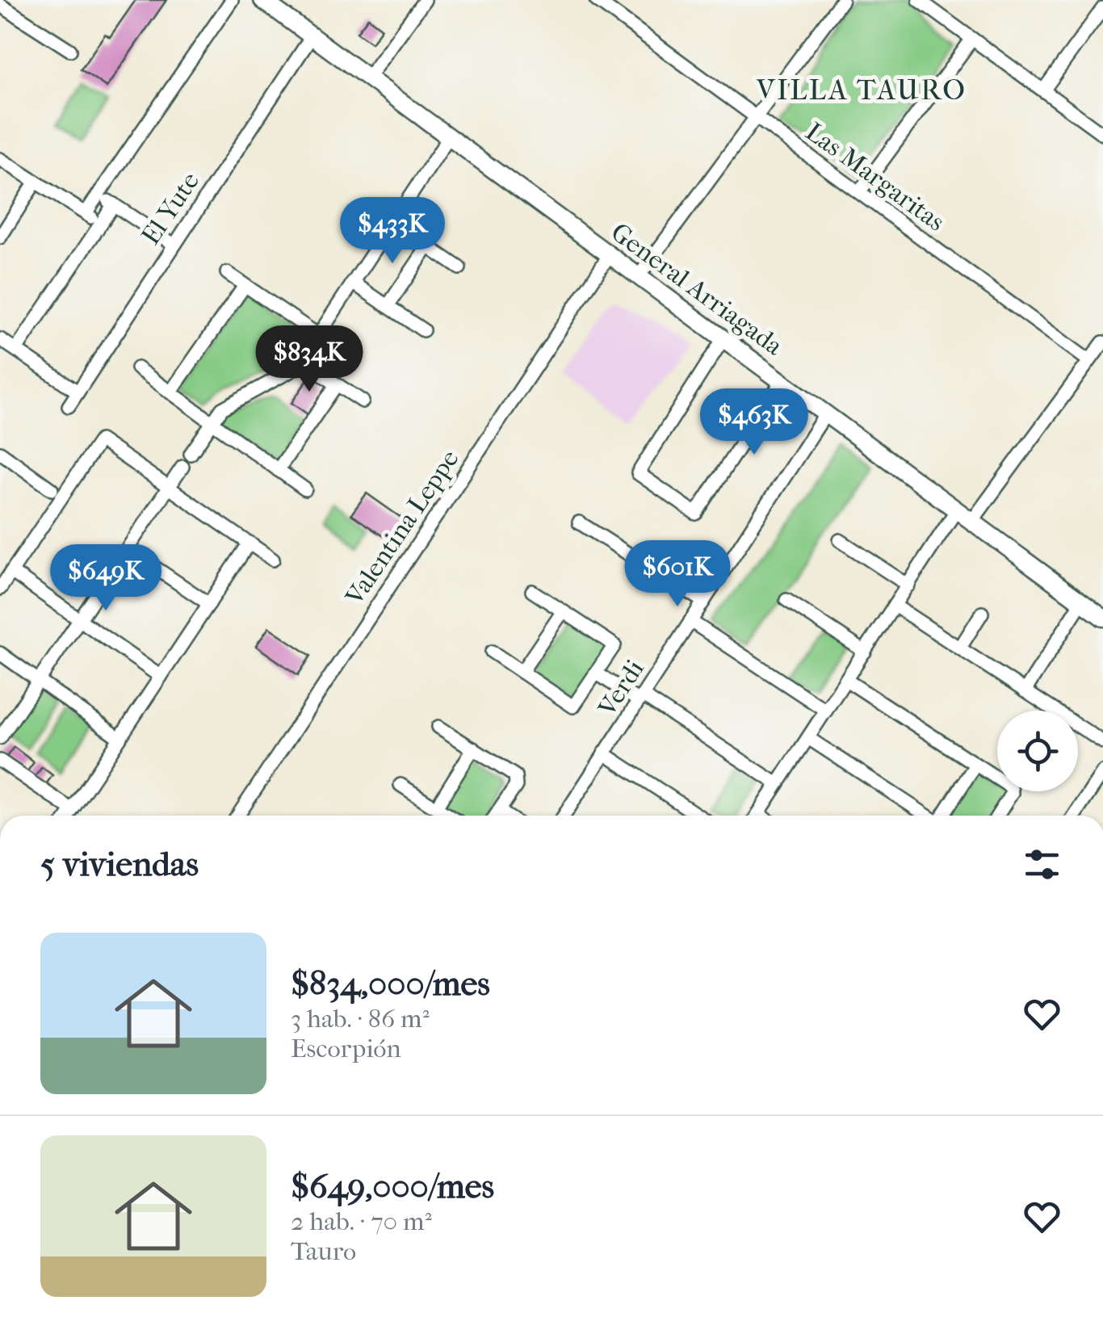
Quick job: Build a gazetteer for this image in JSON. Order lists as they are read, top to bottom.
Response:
{
  "streets": {
    "street": [
      "Las Margaritas",
      "El Yute",
      "General Arriagada",
      "Valentina Leppe",
      "Verdi"
    ]
  },
  "crossings": [
    ["El Yute", "General Arriagada"],
    ["General Arriagada", "Valentina Leppe"],
    ["General Arriagada", "Verdi"]
  ],
  "districts": ["VILLA TAURO"],
  "page": {
    "price": [
      "$433K",
      "$834K",
      "$463K",
      "$601K",
      "$649K"
    ],
    "heading": "5 viviendas",
    "list": [
      {
        "name": "$834,000/mes",
        "note": "3 hab. · 86 m² · Escorpión"
      },
      {
        "name": "$649,000/mes",
        "note": "2 hab. · 70 m² · Tauro"
      }
    ]
  }
}
